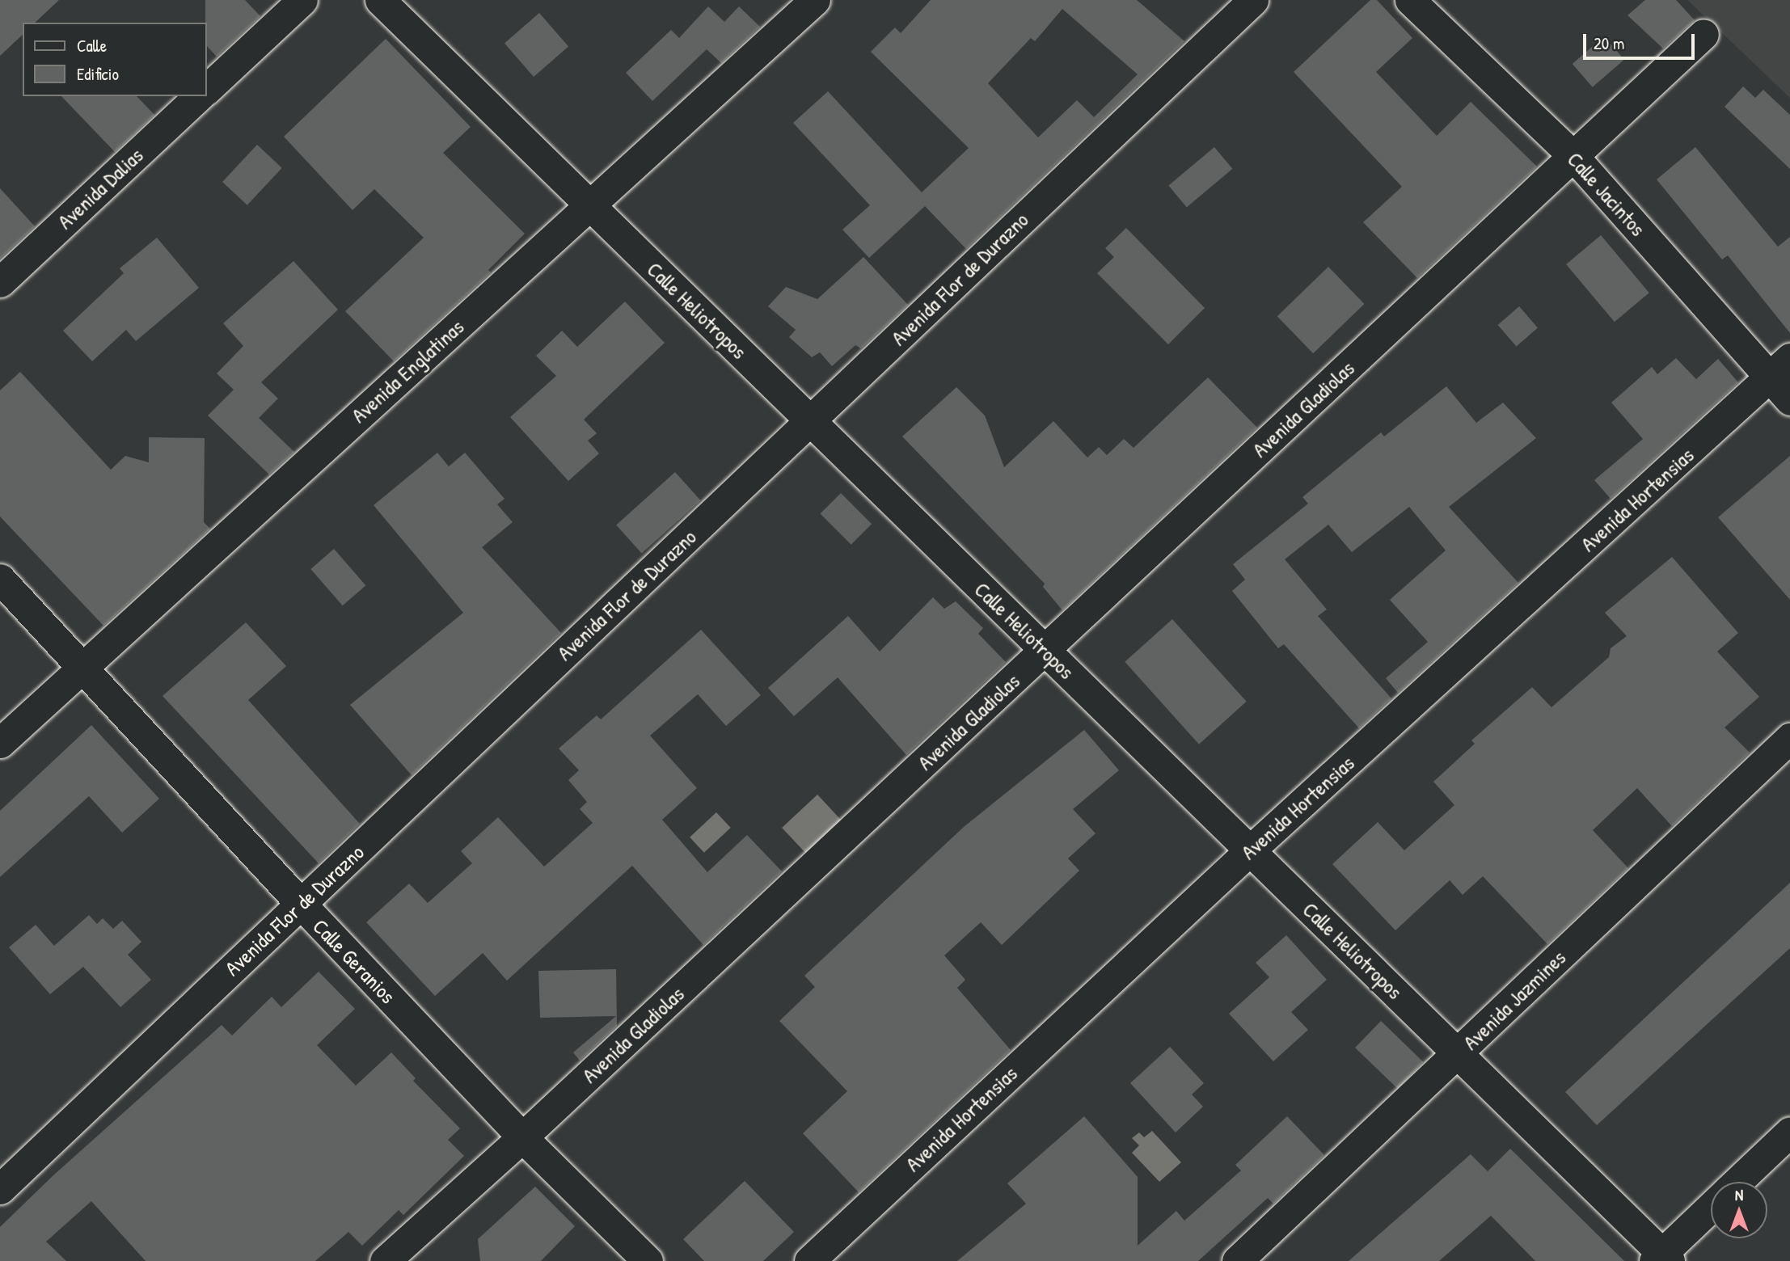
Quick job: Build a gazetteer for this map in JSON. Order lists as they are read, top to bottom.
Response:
{
  "streets": {
    "street": [
      "Avenida Dalias",
      "Calle Jacintos",
      "Avenida Flor de Durazno",
      "Calle Heliotropos",
      "Avenida Englatinas",
      "Avenida Gladiolas",
      "Avenida Hortensias",
      "Calle Geranios",
      "Avenida Jazmines"
    ]
  },
  "crossings": [
    ["Calle Jacintos", "Avenida Gladiolas"],
    ["Calle Jacintos", "Avenida Hortensias"],
    ["Avenida Flor de Durazno", "Calle Heliotropos"],
    ["Avenida Flor de Durazno", "Calle Geranios"],
    ["Calle Heliotropos", "Avenida Englatinas"],
    ["Calle Heliotropos", "Avenida Gladiolas"],
    ["Calle Heliotropos", "Avenida Hortensias"],
    ["Calle Heliotropos", "Avenida Jazmines"],
    ["Avenida Englatinas", "Calle Geranios"],
    ["Avenida Gladiolas", "Calle Geranios"]
  ],
  "legend": ["Calle", "Edificio"],
  "scale_bar": "20 m",
  "north": "top"
}
